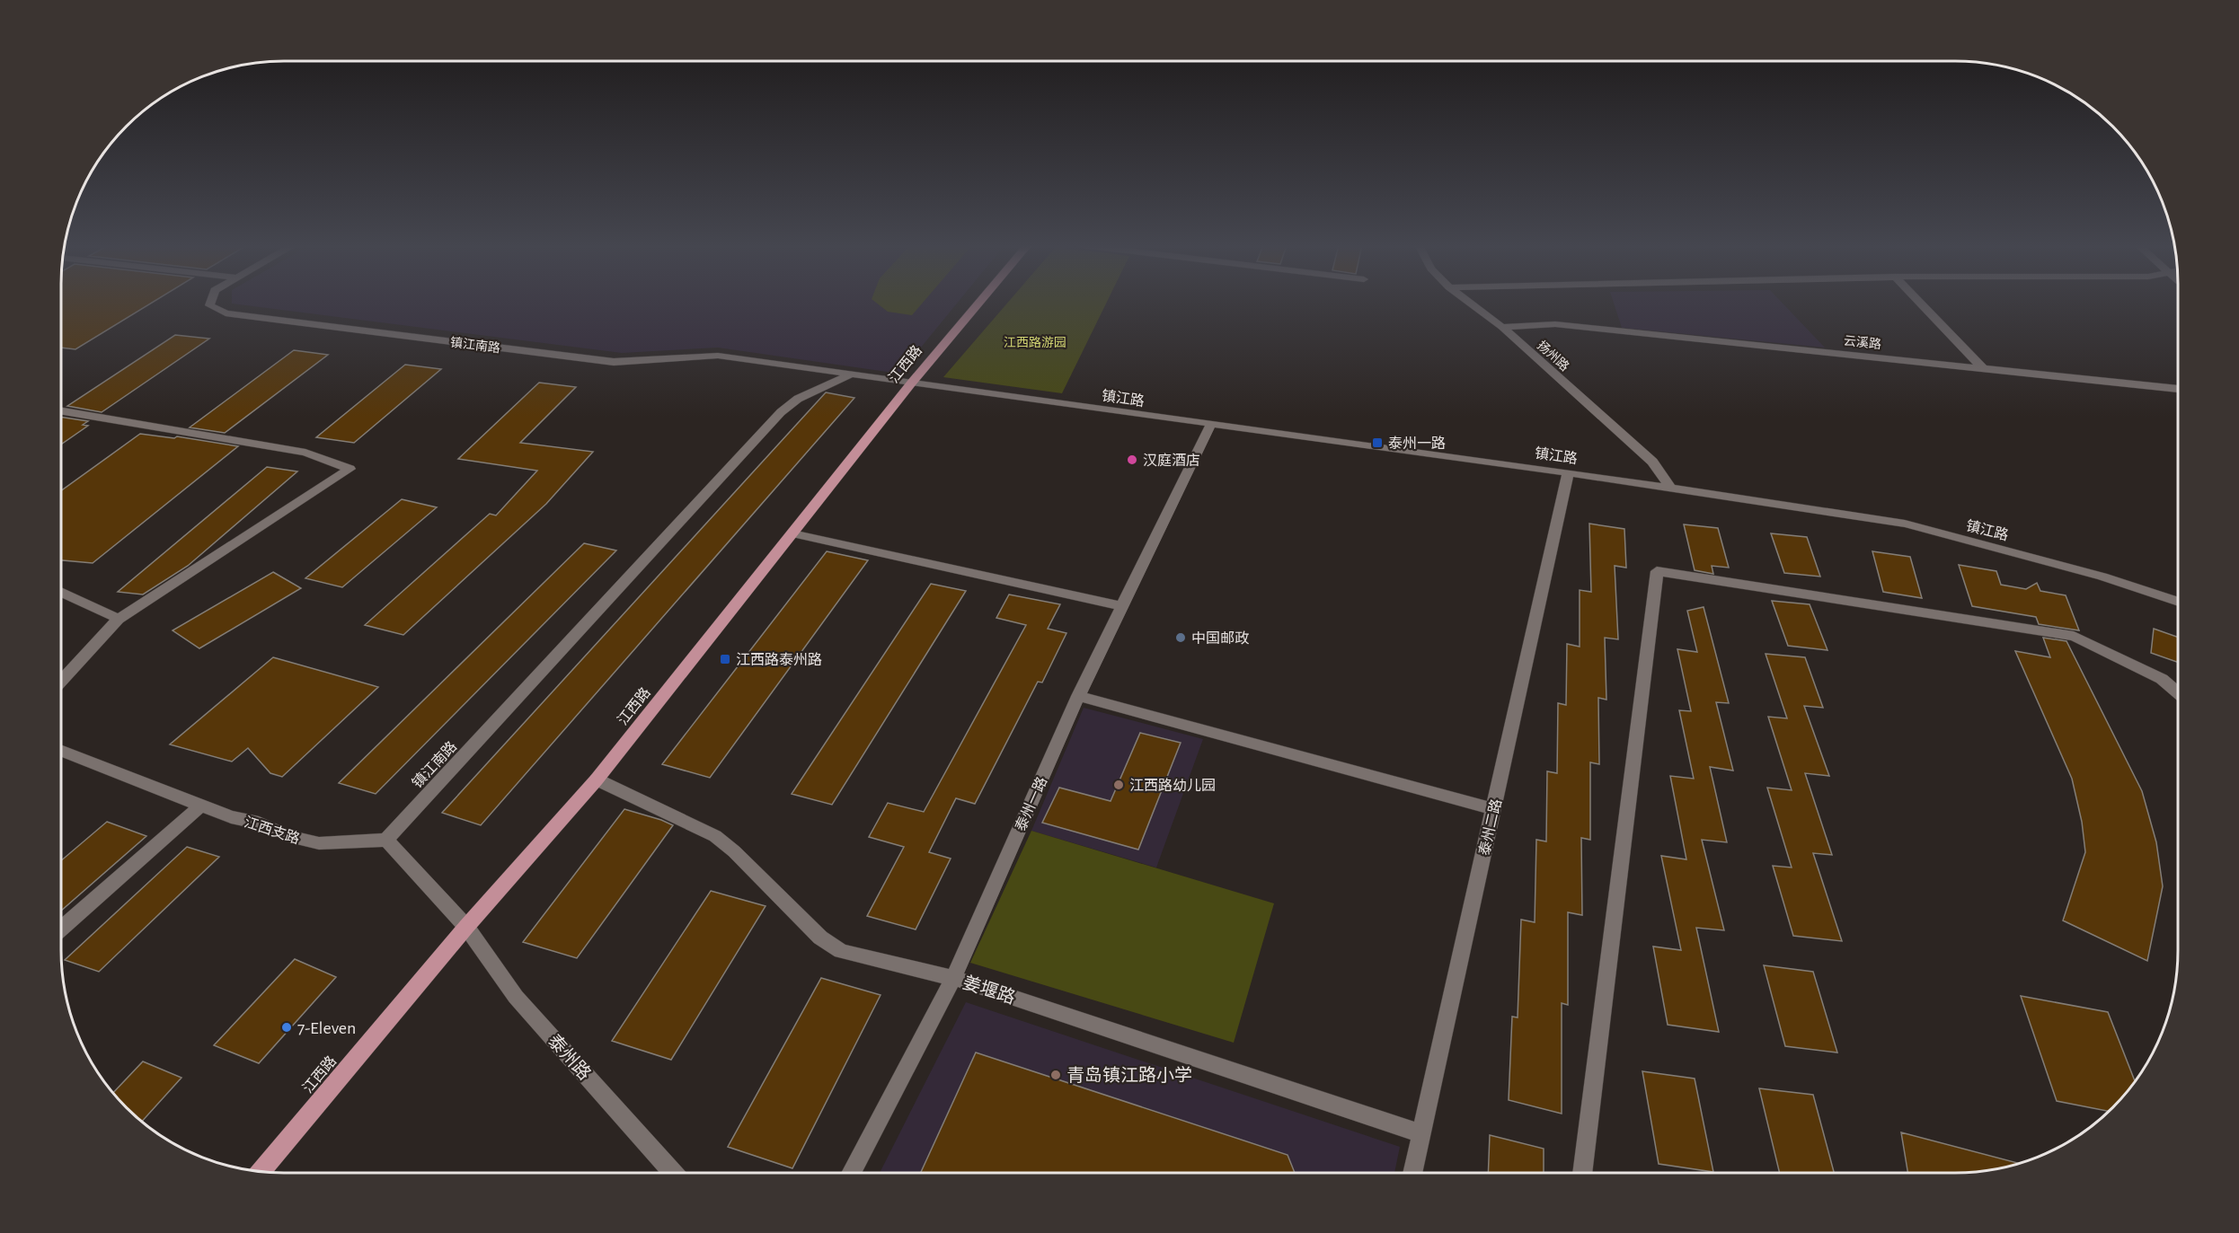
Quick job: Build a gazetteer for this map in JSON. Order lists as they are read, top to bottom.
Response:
{
  "streets": {
    "main road": ["江西路"],
    "street": [
      "云溪路",
      "镇江南路",
      "扬州路",
      "镇江路",
      "泰州一路",
      "泰州二路",
      "江西支路",
      "姜堰路",
      "泰州路"
    ]
  },
  "crossings": [
    ["云溪路", "扬州路"],
    ["镇江南路", "江西路"],
    ["镇江南路", "镇江路"],
    ["镇江南路", "江西支路"],
    ["扬州路", "镇江路"],
    ["江西路", "镇江路"],
    ["江西路", "姜堰路"],
    ["江西路", "泰州路"],
    ["镇江路", "泰州一路"],
    ["镇江路", "泰州二路"],
    ["泰州一路", "姜堰路"],
    ["泰州二路", "姜堰路"]
  ],
  "parks": ["江西路游园"],
  "places": {
    "transit": ["泰州一路", "江西路泰州路"],
    "other": [
      "汉庭酒店",
      "中国邮政",
      "江西路幼儿园",
      "7-Eleven",
      "青岛镇江路小学"
    ]
  }
}
